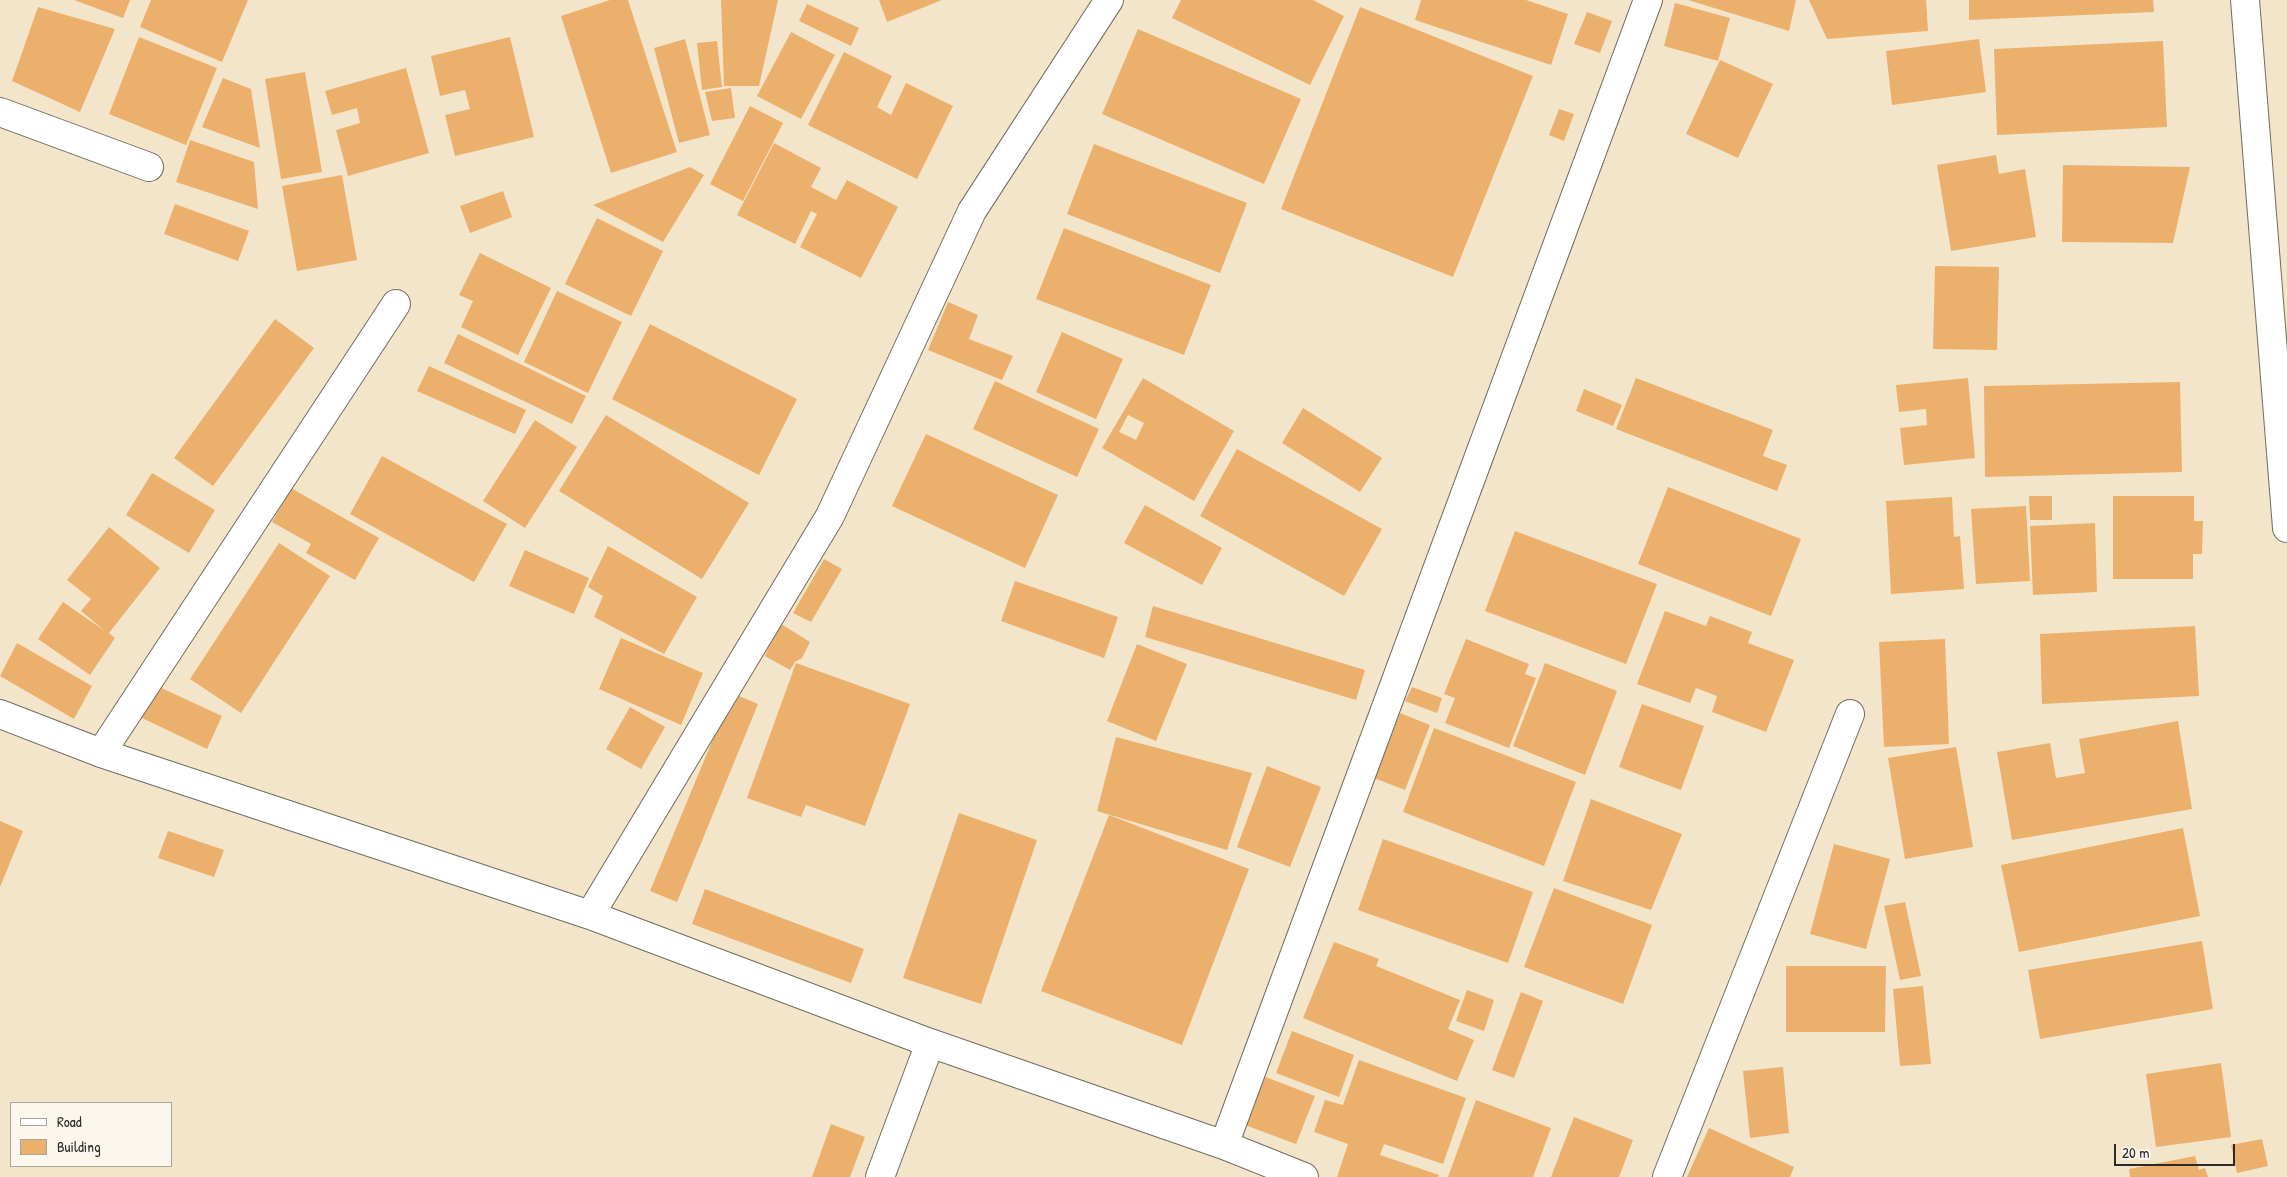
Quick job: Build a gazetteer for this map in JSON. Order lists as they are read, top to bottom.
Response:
{
  "legend": ["Road", "Building"],
  "scale_bar": "20 m"
}
